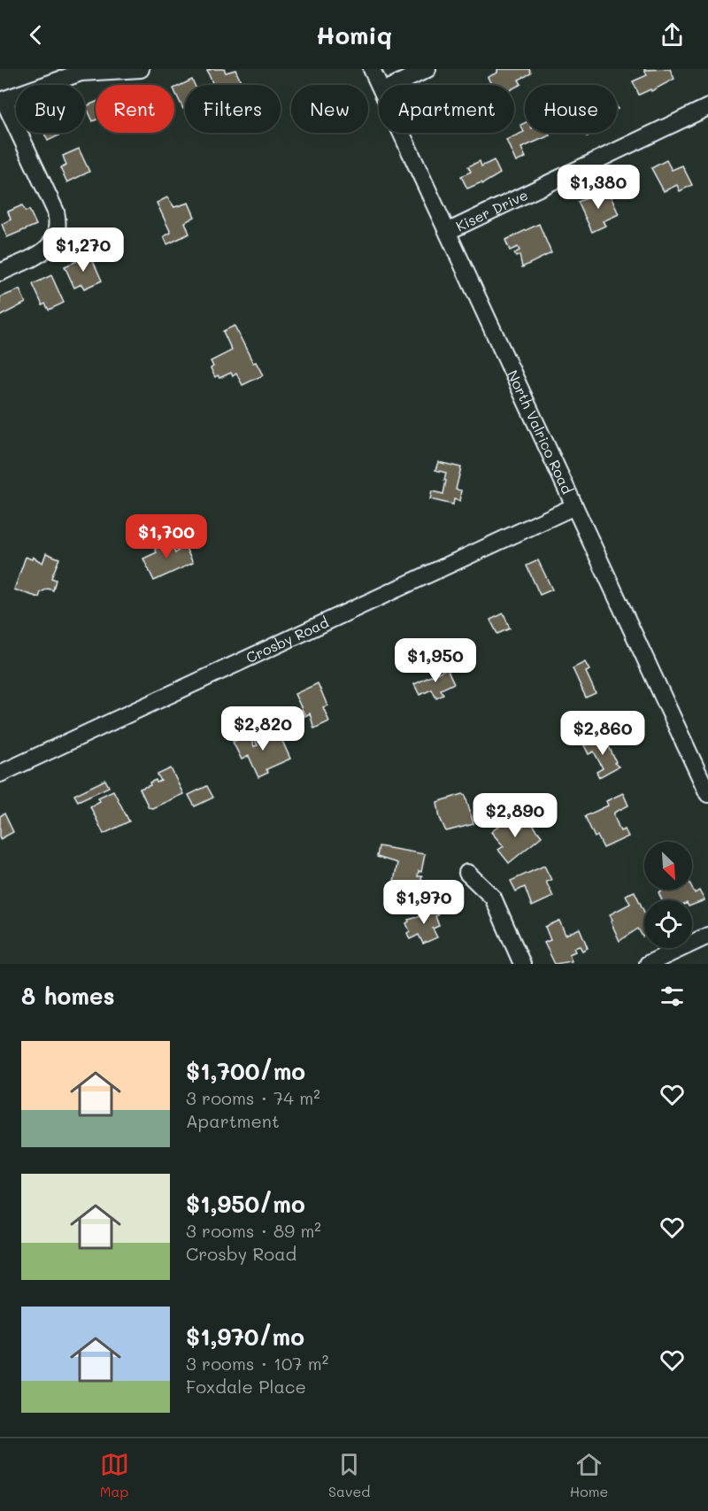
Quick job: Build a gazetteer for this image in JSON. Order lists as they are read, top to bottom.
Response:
{
  "streets": {
    "street": ["Kiser Drive", "North Valrico Road", "Crosby Road"]
  },
  "crossings": [
    ["Kiser Drive", "North Valrico Road"],
    ["North Valrico Road", "Crosby Road"]
  ],
  "north": "bottom right",
  "page": {
    "header": "Homiq",
    "chip": [
      "Buy",
      "Rent",
      "Filters",
      "New",
      "Apartment",
      "House"
    ],
    "price": [
      "$1,380",
      "$1,270",
      "$1,700",
      "$1,950",
      "$2,820",
      "$2,860",
      "$2,890",
      "$1,970"
    ],
    "heading": "8 homes",
    "list": [
      {
        "name": "$1,700/mo",
        "note": "3 rooms · 74 m² · Apartment"
      },
      {
        "name": "$1,950/mo",
        "note": "3 rooms · 89 m² · Crosby Road"
      },
      {
        "name": "$1,970/mo",
        "note": "3 rooms · 107 m² · Foxdale Place"
      }
    ],
    "tabs": ["Map", "Saved", "Home"]
  }
}
